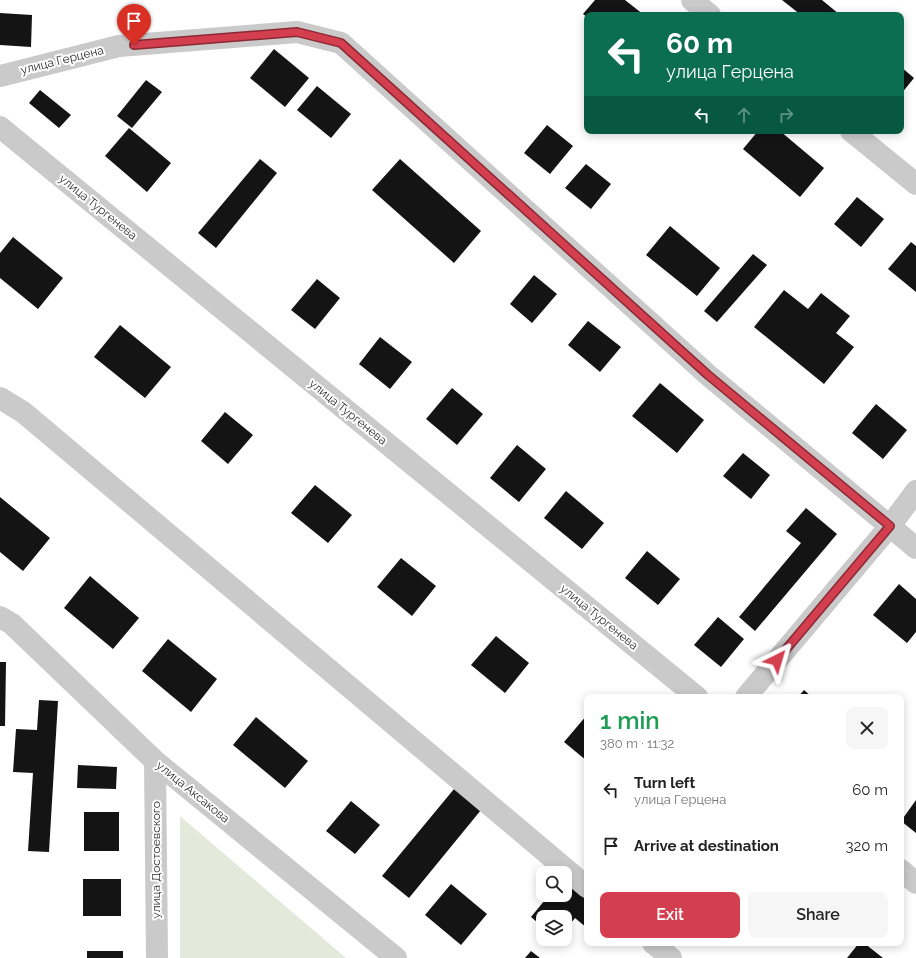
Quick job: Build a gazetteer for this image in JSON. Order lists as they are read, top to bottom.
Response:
{
  "streets": {
    "street": [
      "улица Герцена",
      "улица Тургенева",
      "улица Аксакова",
      "улица Достоевского"
    ]
  },
  "crossings": [
    ["улица Аксакова", "улица Достоевского"]
  ],
  "page": {
    "turn": ["60 m", "улица Герцена"],
    "heading": ["1 min", "380 m · 11:32"],
    "list": [
      {
        "name": "Turn left",
        "note": "улица Герцена",
        "value": "60 m"
      },
      {
        "name": "Arrive at destination",
        "value": "320 m"
      }
    ],
    "buttons": ["Exit", "Share"]
  }
}
